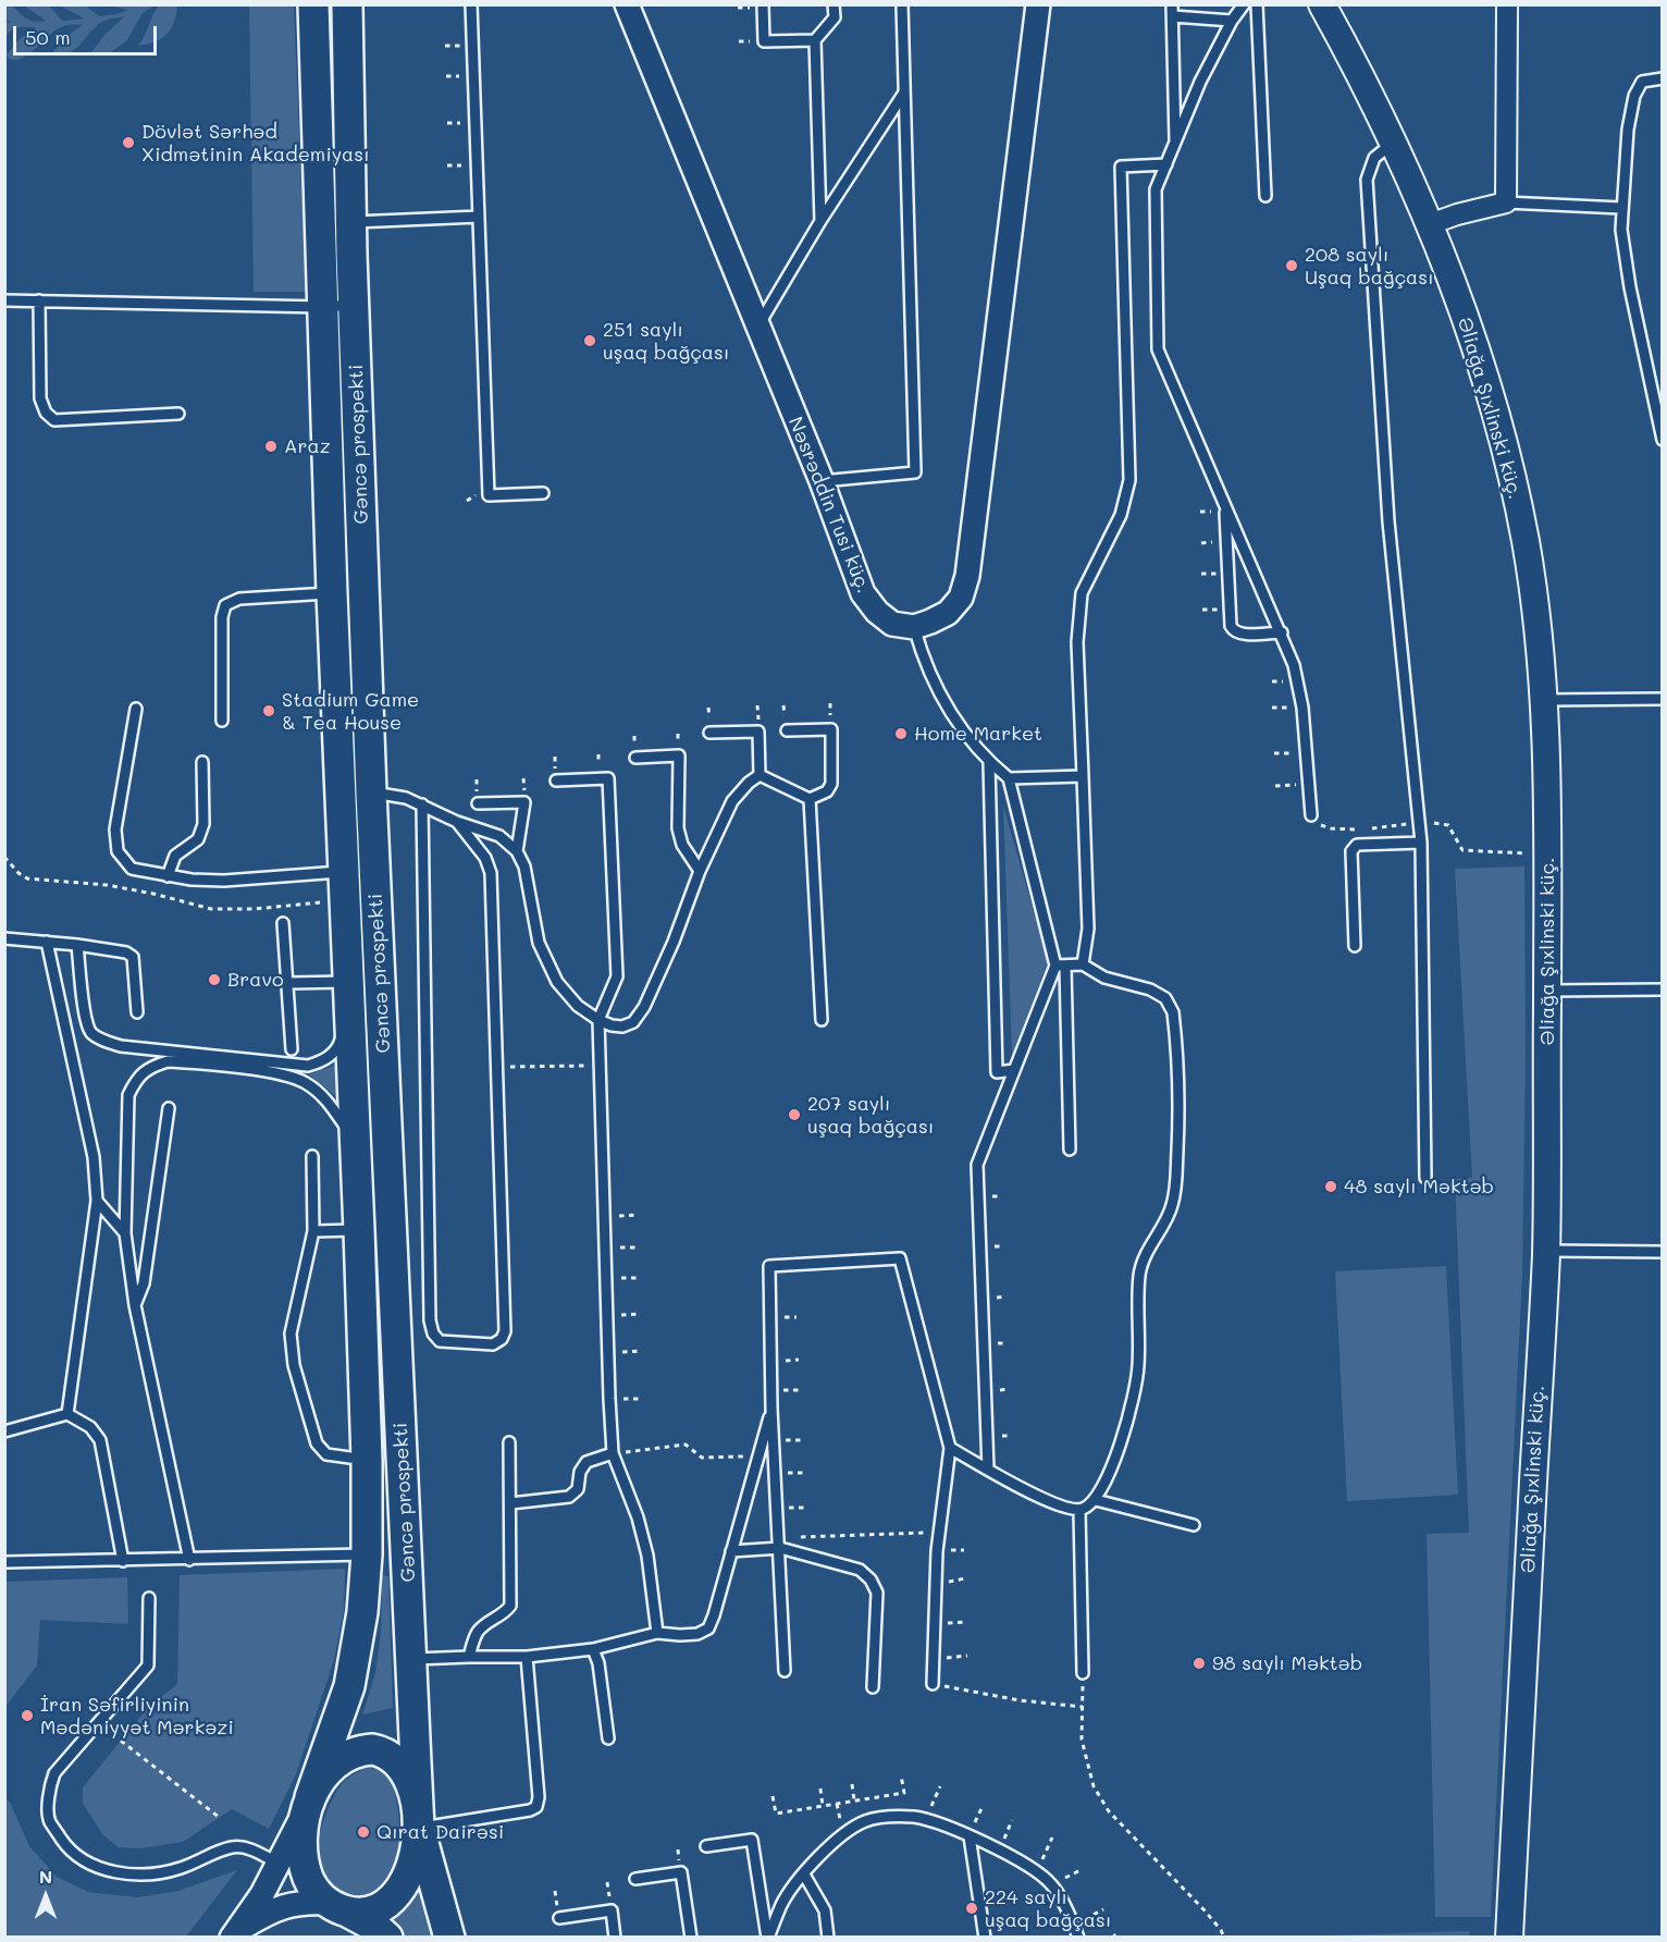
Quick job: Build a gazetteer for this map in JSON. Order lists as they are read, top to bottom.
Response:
{
  "streets": {
    "main road": ["Əliağa Şıxlinski küç.", "Gəncə prospekti"],
    "street": ["Nəsrəddin Tusi küç."]
  },
  "places": [
    "Dövlət Sərhəd Xidmətinin Akademiyası",
    "208 saylı Uşaq bağçası",
    "251 saylı uşaq bağçası",
    "Araz",
    "Stadium Game & Tea House",
    "Home Market",
    "Bravo",
    "207 saylı uşaq bağçası",
    "48 saylı Məktəb",
    "98 saylı Məktəb",
    "İran Səfirliyinin Mədəniyyət Mərkəzi",
    "Qırat Dairəsi",
    "224 saylı uşaq bağçası"
  ],
  "scale_bar": "50 m",
  "north": "top"
}
